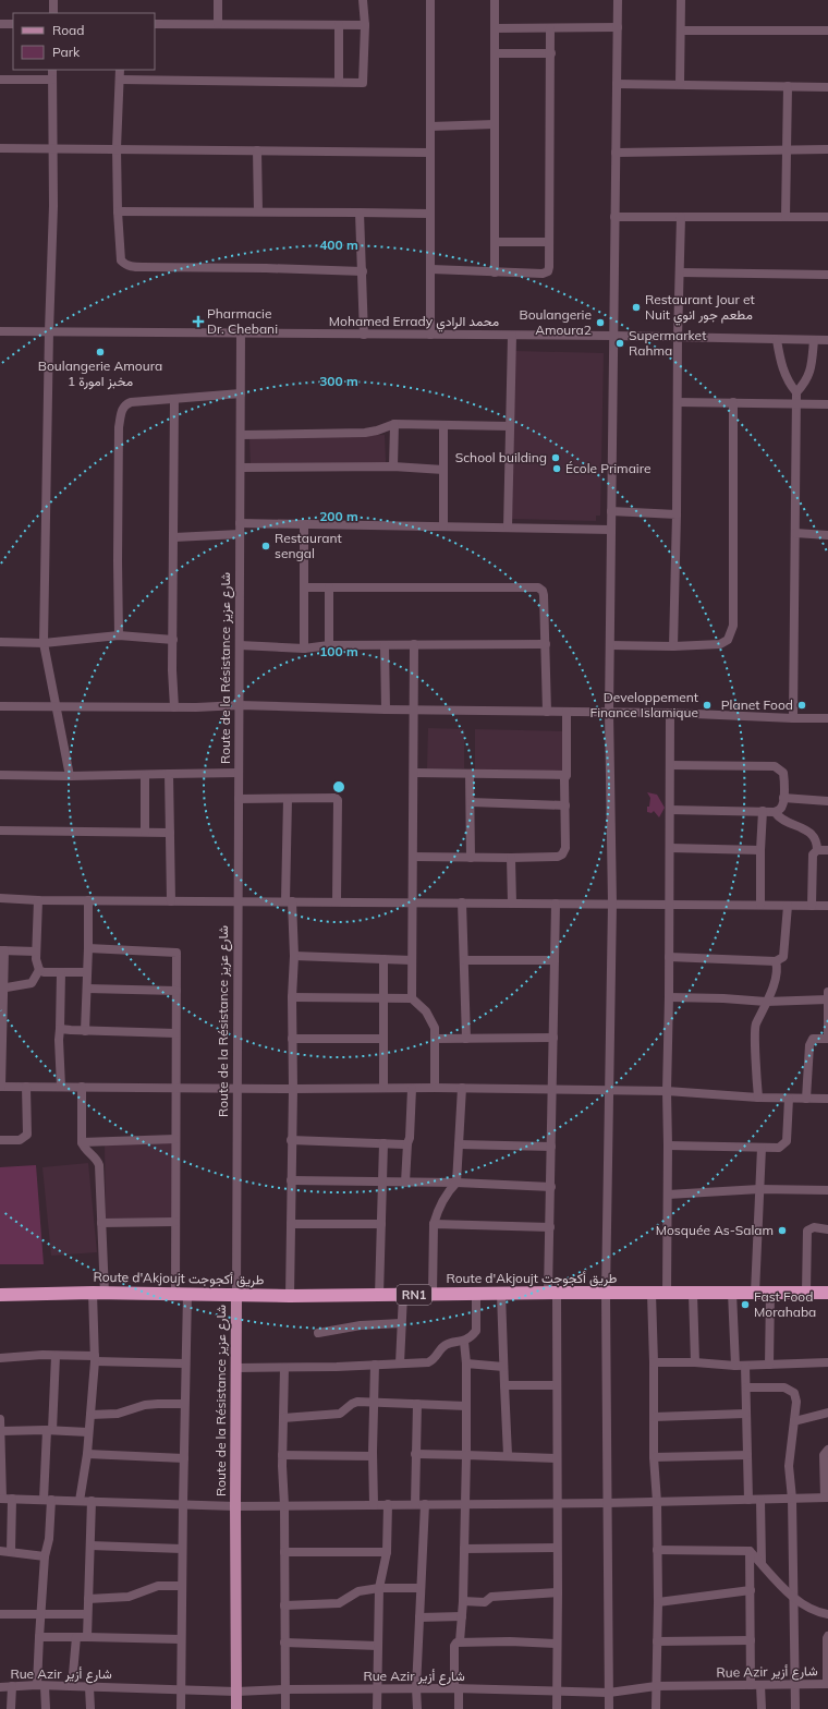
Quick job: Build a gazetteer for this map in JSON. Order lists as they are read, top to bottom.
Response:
{
  "streets": {
    "highway": ["Route d'Akjoujt طريق أكجوجت", "RN1"],
    "main road": ["Route de la Résistance شارع عزيز"],
    "street": ["Mohamed Errady محمد الرادي", "Rue Azir شارع أزير"]
  },
  "crossings": [
    ["Mohamed Errady محمد الرادي", "Route de la Résistance شارع عزيز"],
    ["Route de la Résistance شارع عزيز", "Route d'Akjoujt طريق أكجوجت"],
    ["Route de la Résistance شارع عزيز", "Rue Azir شارع أزير"]
  ],
  "places": {
    "other": [
      "Restaurant Jour et Nuit مطعم جور انوي",
      "Boulangerie Amoura2",
      "Supermarket Rahma",
      "Boulangerie Amoura 1 مخبز امورة",
      "School building",
      "École Primaire",
      "Restaurant sengal",
      "Developpement Finance Islamique",
      "Planet Food",
      "Mosquée As-Salam",
      "Fast Food Morahaba"
    ],
    "health": ["Pharmacie Dr. Chebani"]
  },
  "legend": ["Road", "Park"],
  "rings": [
    "400 m",
    "300 m",
    "200 m",
    "100 m"
  ]
}
